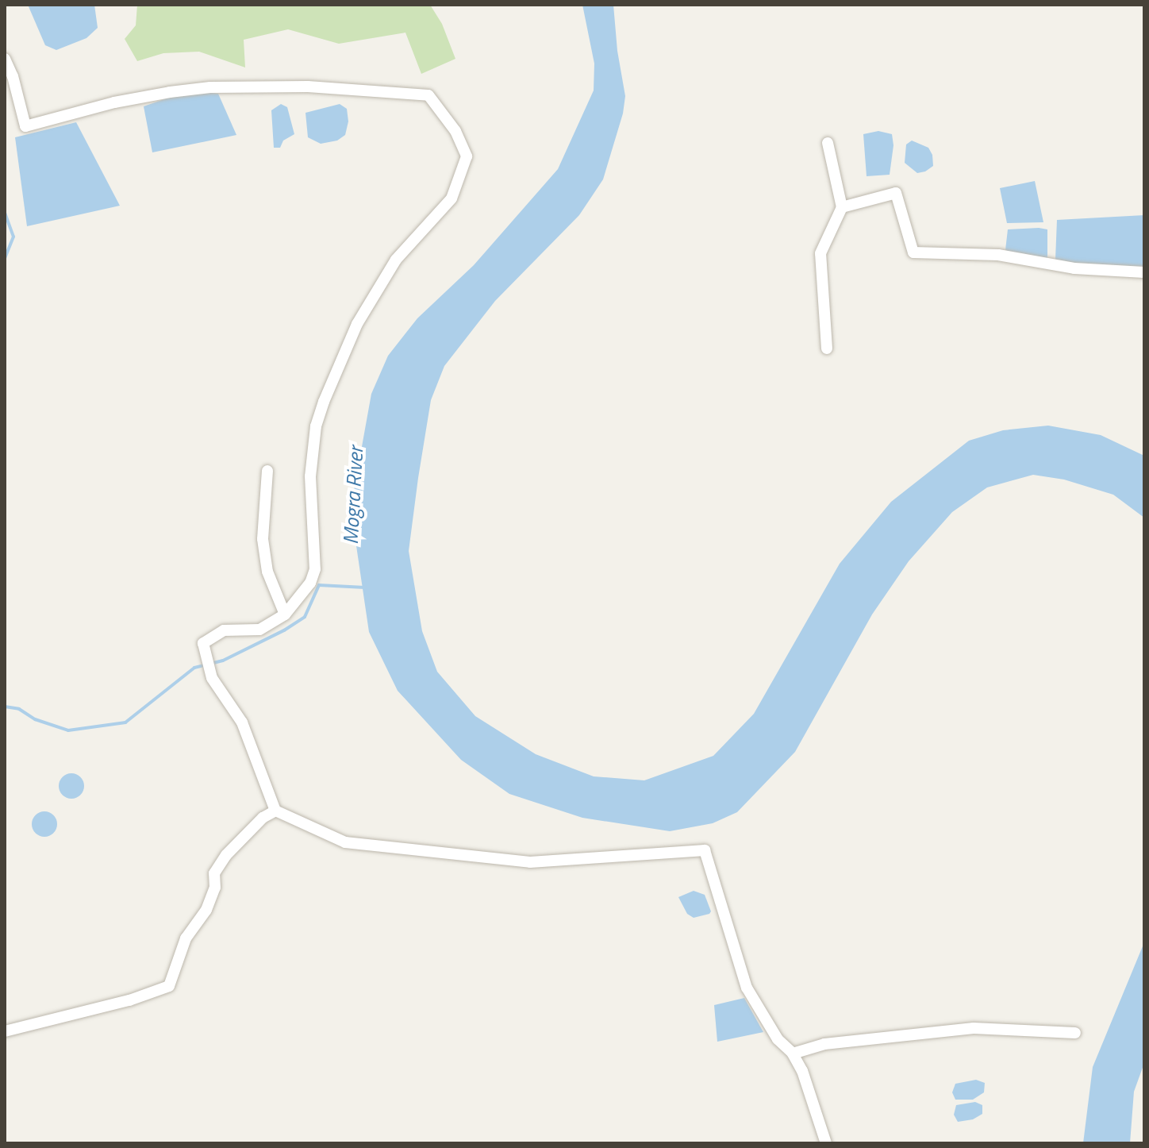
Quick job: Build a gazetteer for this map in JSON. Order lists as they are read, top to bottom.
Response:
{
  "water": ["Mogra River"]
}
